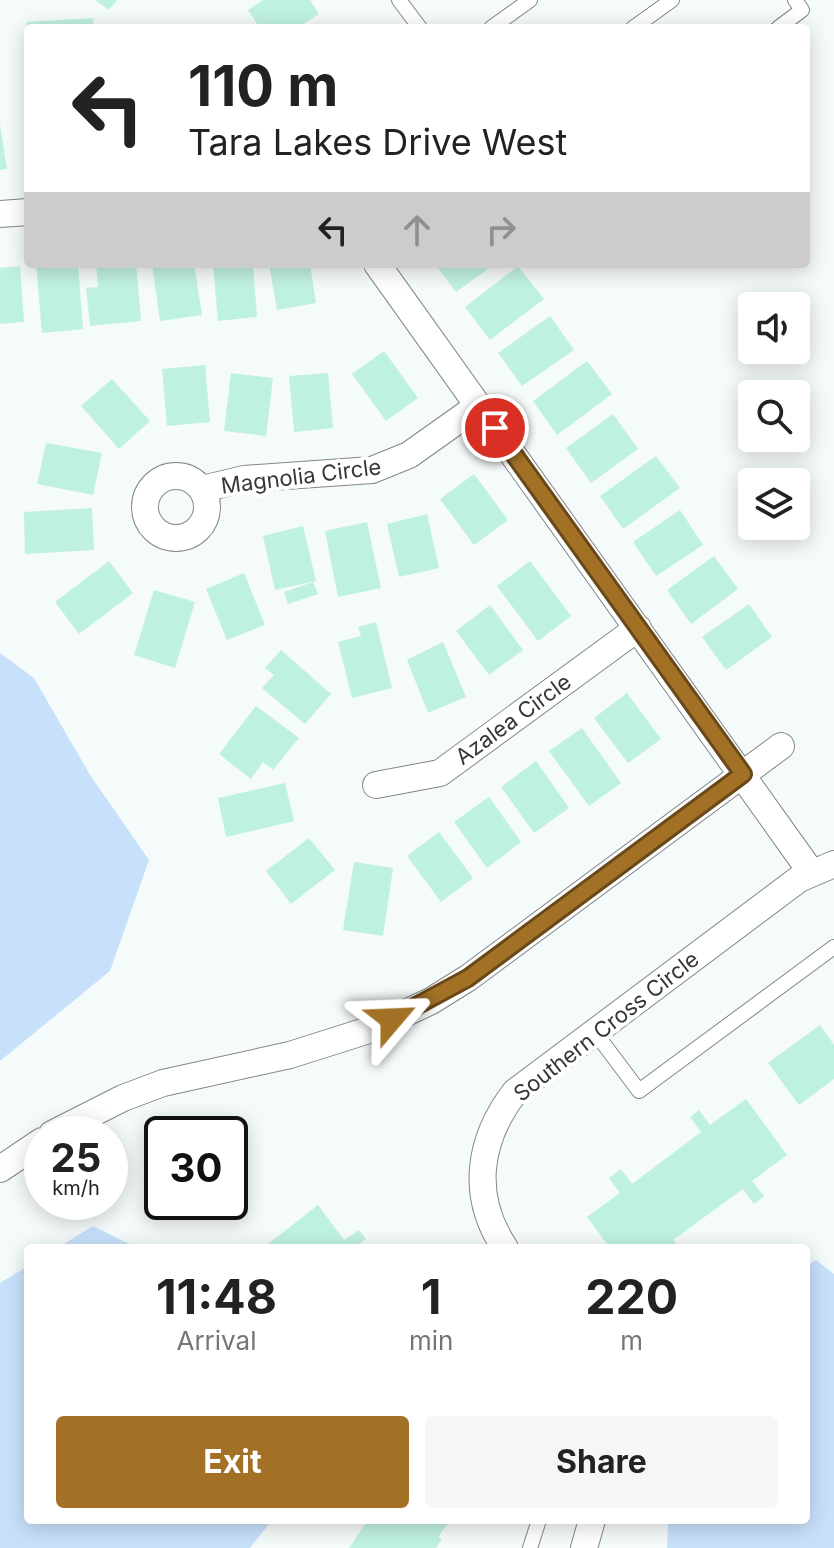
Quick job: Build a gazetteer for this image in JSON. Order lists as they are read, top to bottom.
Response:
{
  "streets": {
    "street": ["Magnolia Circle", "Azalea Circle", "Southern Cross Circle"]
  },
  "page": {
    "turn": ["110 m", "Tara Lakes Drive West"],
    "speed": "25 km/h",
    "limit": "30",
    "eta": [
      "11:48",
      "Arrival",
      "1",
      "min",
      "220",
      "m"
    ],
    "buttons": ["Exit", "Share"]
  }
}
